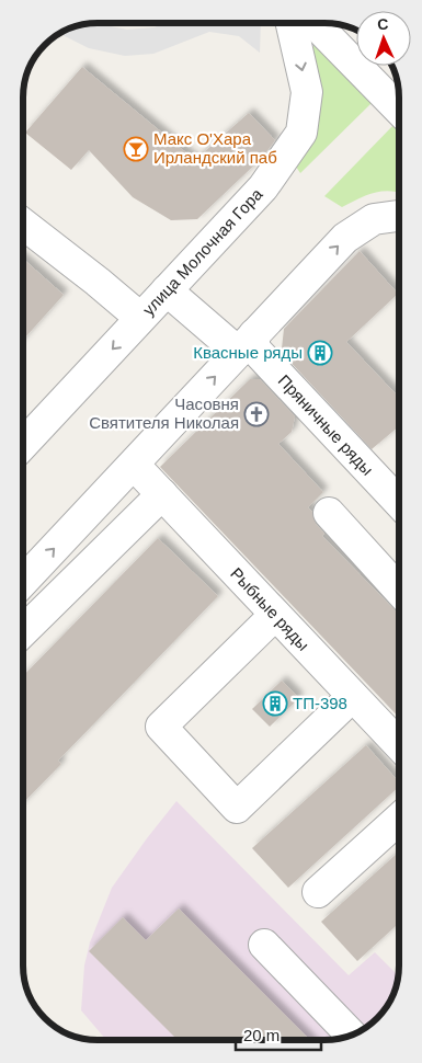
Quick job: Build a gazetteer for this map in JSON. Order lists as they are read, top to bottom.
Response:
{
  "streets": {
    "street": ["улица Молочная Гора", "Пряничные ряды", "Рыбные ряды"]
  },
  "places": {
    "bar": ["Макс О'Хара Ирландский паб"],
    "building": ["Квасные ряды", "ТП-398"],
    "church": ["Часовня Святителя Николая"]
  },
  "scale_bar": "20 m",
  "north": "top"
}
